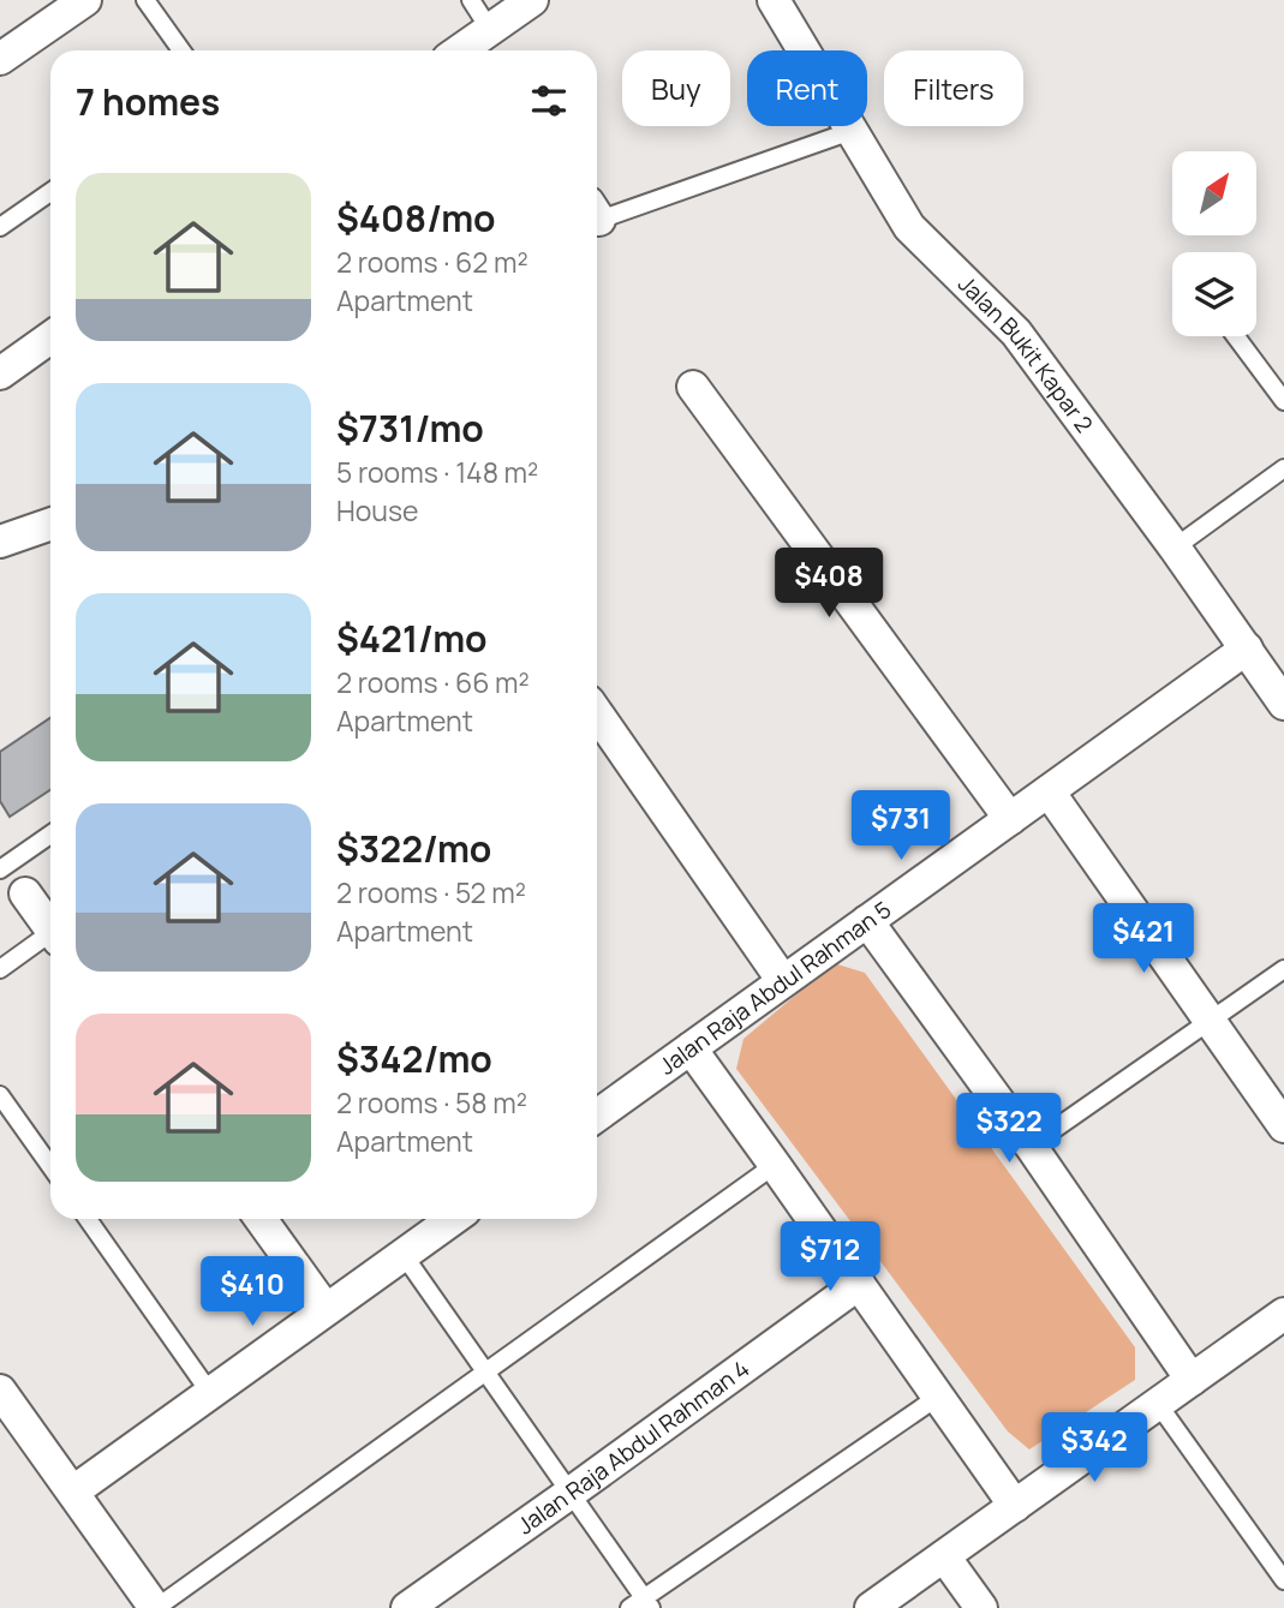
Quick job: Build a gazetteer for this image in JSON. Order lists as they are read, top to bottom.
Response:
{
  "streets": {
    "street": ["Jalan Bukit Kapar 2", "Jalan Raja Abdul Rahman 5", "Jalan Raja Abdul Rahman 4"]
  },
  "crossings": [
    ["Jalan Bukit Kapar 2", "Jalan Raja Abdul Rahman 5"]
  ],
  "north": "top right",
  "page": {
    "chip": ["Buy", "Rent", "Filters"],
    "heading": "7 homes",
    "list": [
      {
        "name": "$408/mo",
        "note": "2 rooms · 62 m² · Apartment"
      },
      {
        "name": "$731/mo",
        "note": "5 rooms · 148 m² · House"
      },
      {
        "name": "$421/mo",
        "note": "2 rooms · 66 m² · Apartment"
      },
      {
        "name": "$322/mo",
        "note": "2 rooms · 52 m² · Apartment"
      },
      {
        "name": "$342/mo",
        "note": "2 rooms · 58 m² · Apartment"
      }
    ],
    "price": [
      "$408",
      "$731",
      "$421",
      "$322",
      "$712",
      "$410",
      "$342"
    ]
  }
}
